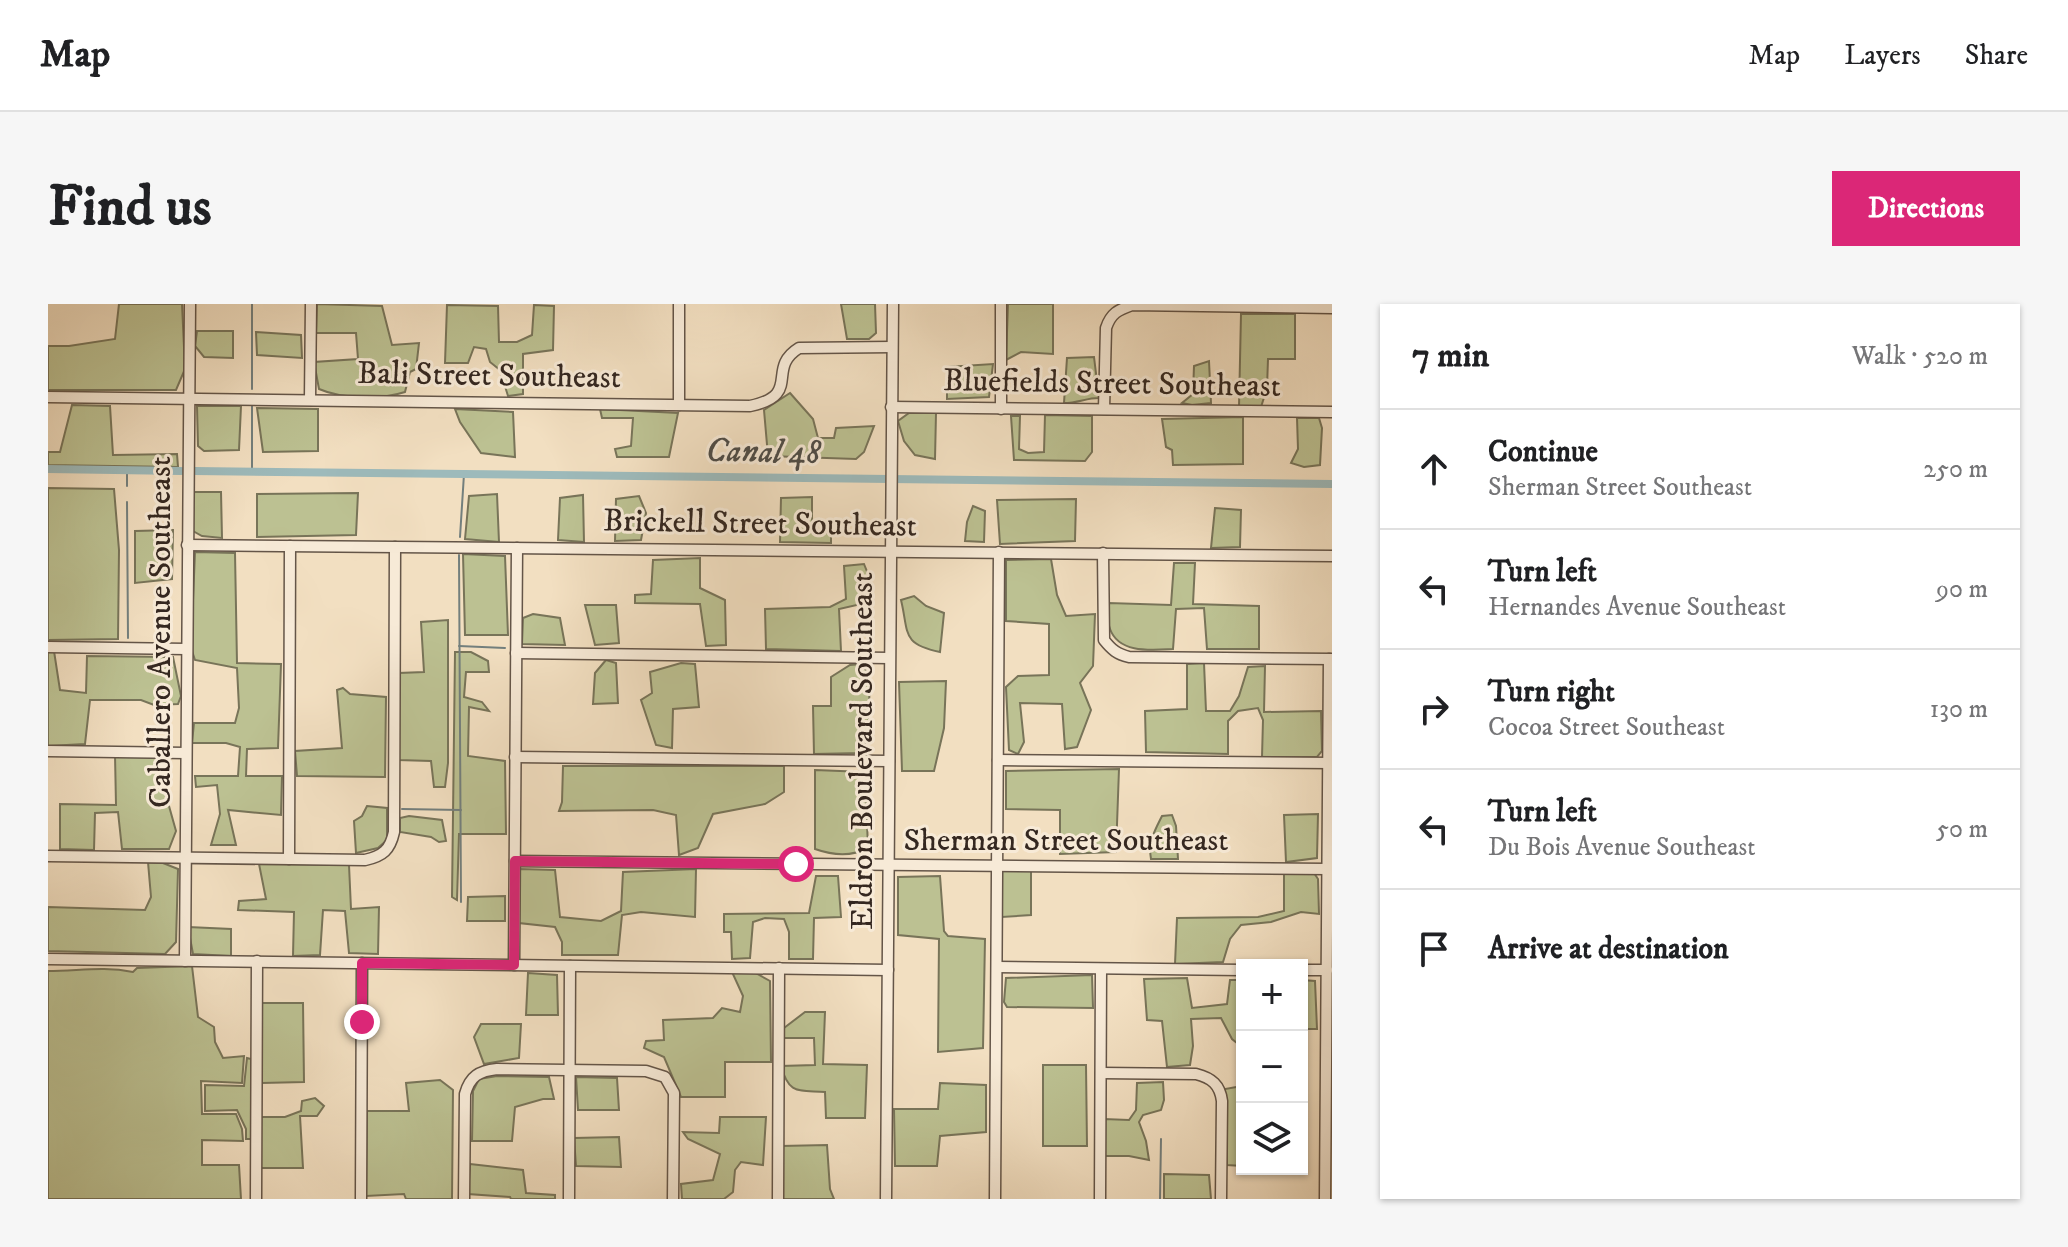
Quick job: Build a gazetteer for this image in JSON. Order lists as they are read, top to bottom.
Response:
{
  "streets": {
    "street": [
      "Bali Street Southeast",
      "Bluefields Street Southeast",
      "Brickell Street Southeast",
      "Caballero Avenue Southeast",
      "Eldron Boulevard Southeast",
      "Sherman Street Southeast"
    ]
  },
  "crossings": [
    ["Bali Street Southeast", "Caballero Avenue Southeast"],
    ["Bali Street Southeast", "Eldron Boulevard Southeast"],
    ["Bluefields Street Southeast", "Eldron Boulevard Southeast"],
    ["Brickell Street Southeast", "Caballero Avenue Southeast"],
    ["Brickell Street Southeast", "Eldron Boulevard Southeast"],
    ["Eldron Boulevard Southeast", "Sherman Street Southeast"]
  ],
  "water": ["Canal 48"],
  "page": {
    "header": "Map",
    "nav": ["Map", "Layers", "Share"],
    "buttons": "Directions",
    "title": "Find us",
    "heading": ["7 min", "Walk · 520 m"],
    "list": [
      ["Continue", "Sherman Street Southeast", "250 m"],
      ["Turn left", "Hernandes Avenue Southeast", "90 m"],
      ["Turn right", "Cocoa Street Southeast", "130 m"],
      ["Turn left", "Du Bois Avenue Southeast", "50 m"],
      "Arrive at destination"
    ],
    "map_buttons": ["+", "−"]
  }
}
